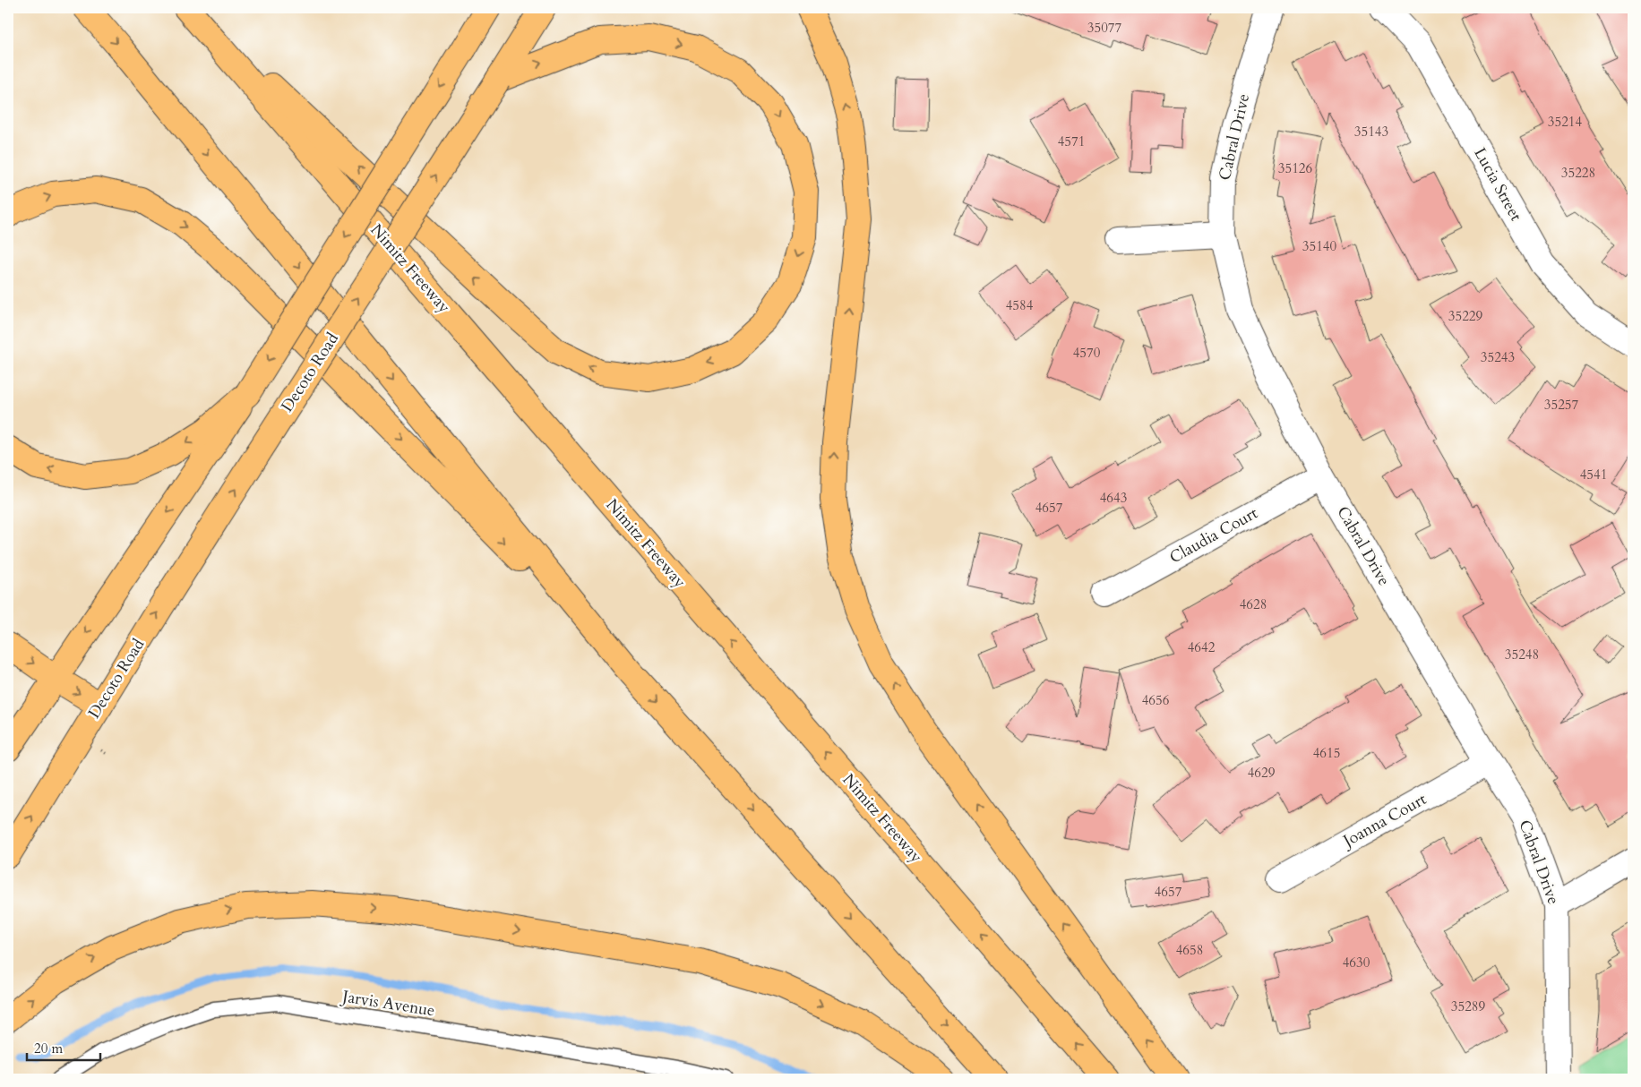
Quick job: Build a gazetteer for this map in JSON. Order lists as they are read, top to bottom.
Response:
{
  "streets": {
    "highway": ["Nimitz Freeway", "Decoto Road"],
    "street": [
      "Cabral Drive",
      "Lucia Street",
      "Claudia Court",
      "Joanna Court"
    ],
    "lane": ["Jarvis Avenue"]
  },
  "crossings": [
    ["Cabral Drive", "Claudia Court"],
    ["Cabral Drive", "Joanna Court"]
  ],
  "house_numbers": [
    "35077",
    "35214",
    "35143",
    "4571",
    "35126",
    "35228",
    "35140",
    "4584",
    "35229",
    "4570",
    "35243",
    "35257",
    "4541",
    "4643",
    "4657",
    "4628",
    "4642",
    "35248",
    "4656",
    "4615",
    "4629",
    "4657",
    "4658",
    "4630",
    "35289"
  ],
  "scale_bar": "20 m"
}
